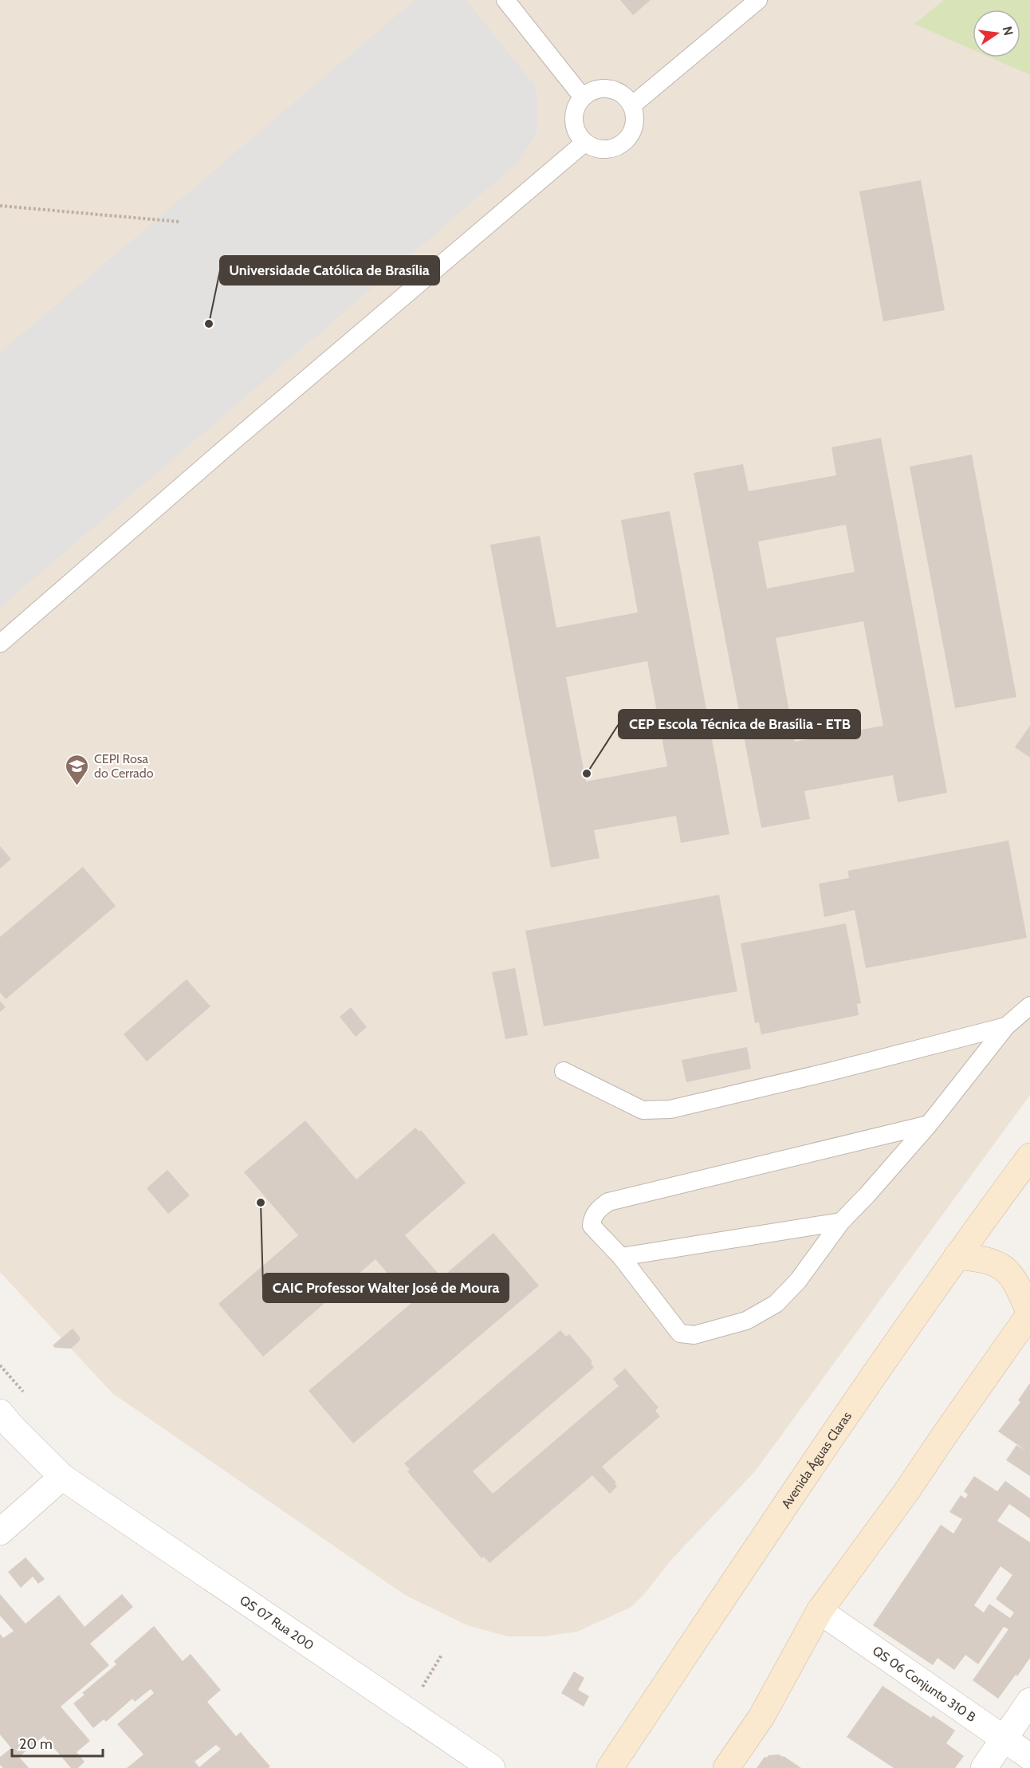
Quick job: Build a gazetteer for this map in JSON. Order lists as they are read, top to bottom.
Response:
{
  "streets": {
    "main road": ["Avenida Águas Claras"],
    "street": ["QS 07 Rua 200", "QS 06 Conjunto 310 B"]
  },
  "places": {
    "other": ["Universidade Católica de Brasília", "CEP Escola Técnica de Brasília - ETB", "CAIC Professor Walter José de Moura"],
    "school or university": ["CEPI Rosa do Cerrado"]
  },
  "scale_bar": "20 m",
  "north": "right"
}
